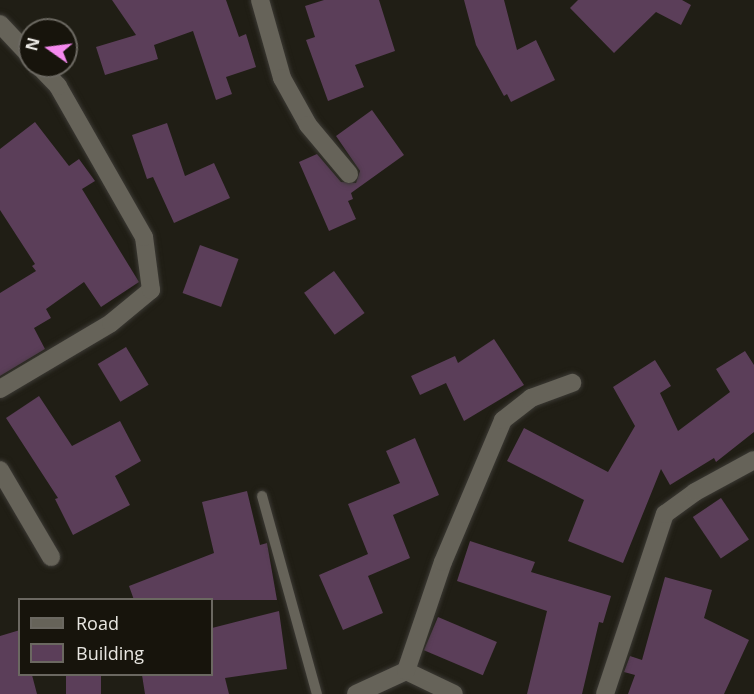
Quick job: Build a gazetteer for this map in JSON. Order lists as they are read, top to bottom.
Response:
{
  "legend": ["Road", "Building"],
  "north": "left"
}
